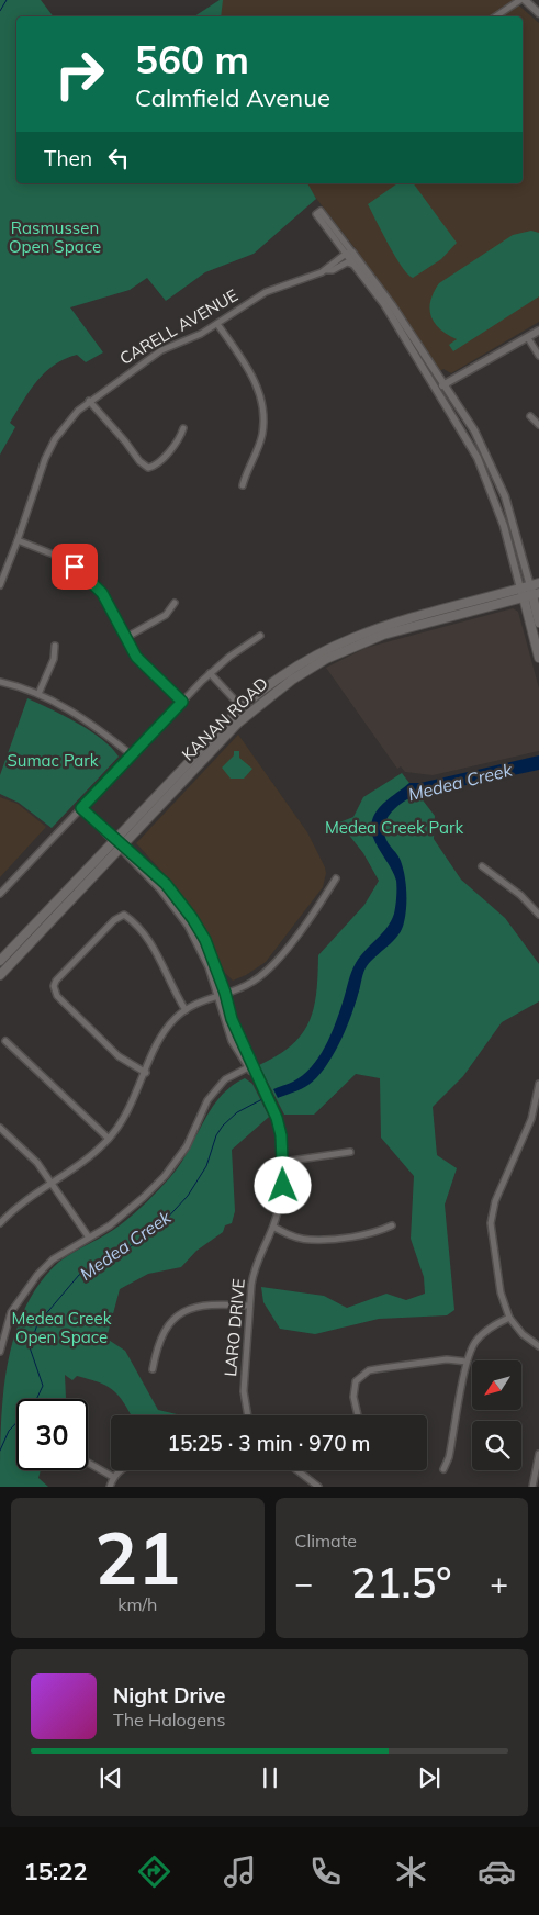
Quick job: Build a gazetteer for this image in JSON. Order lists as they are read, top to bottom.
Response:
{
  "streets": {
    "main road": ["KANAN ROAD"],
    "street": ["CARELL AVENUE", "LARO DRIVE"]
  },
  "crossings": [
    ["KANAN ROAD", "LARO DRIVE"]
  ],
  "water": ["Medea Creek"],
  "parks": [
    "Rasmussen Open Space",
    "Sumac Park",
    "Medea Creek Park",
    "Medea Creek Open Space"
  ],
  "north": "bottom left",
  "page": {
    "turn": ["560 m", "Calmfield Avenue"],
    "then": "Then",
    "limit": "30",
    "trip": "15:25 · 3 min · 970 m",
    "tile": [
      ["21", "km/h"],
      "Climate"
    ],
    "heat": ["−", "21.5°", "+"],
    "song": ["Night Drive", "The Halogens"],
    "tabs": "15:22"
  }
}
